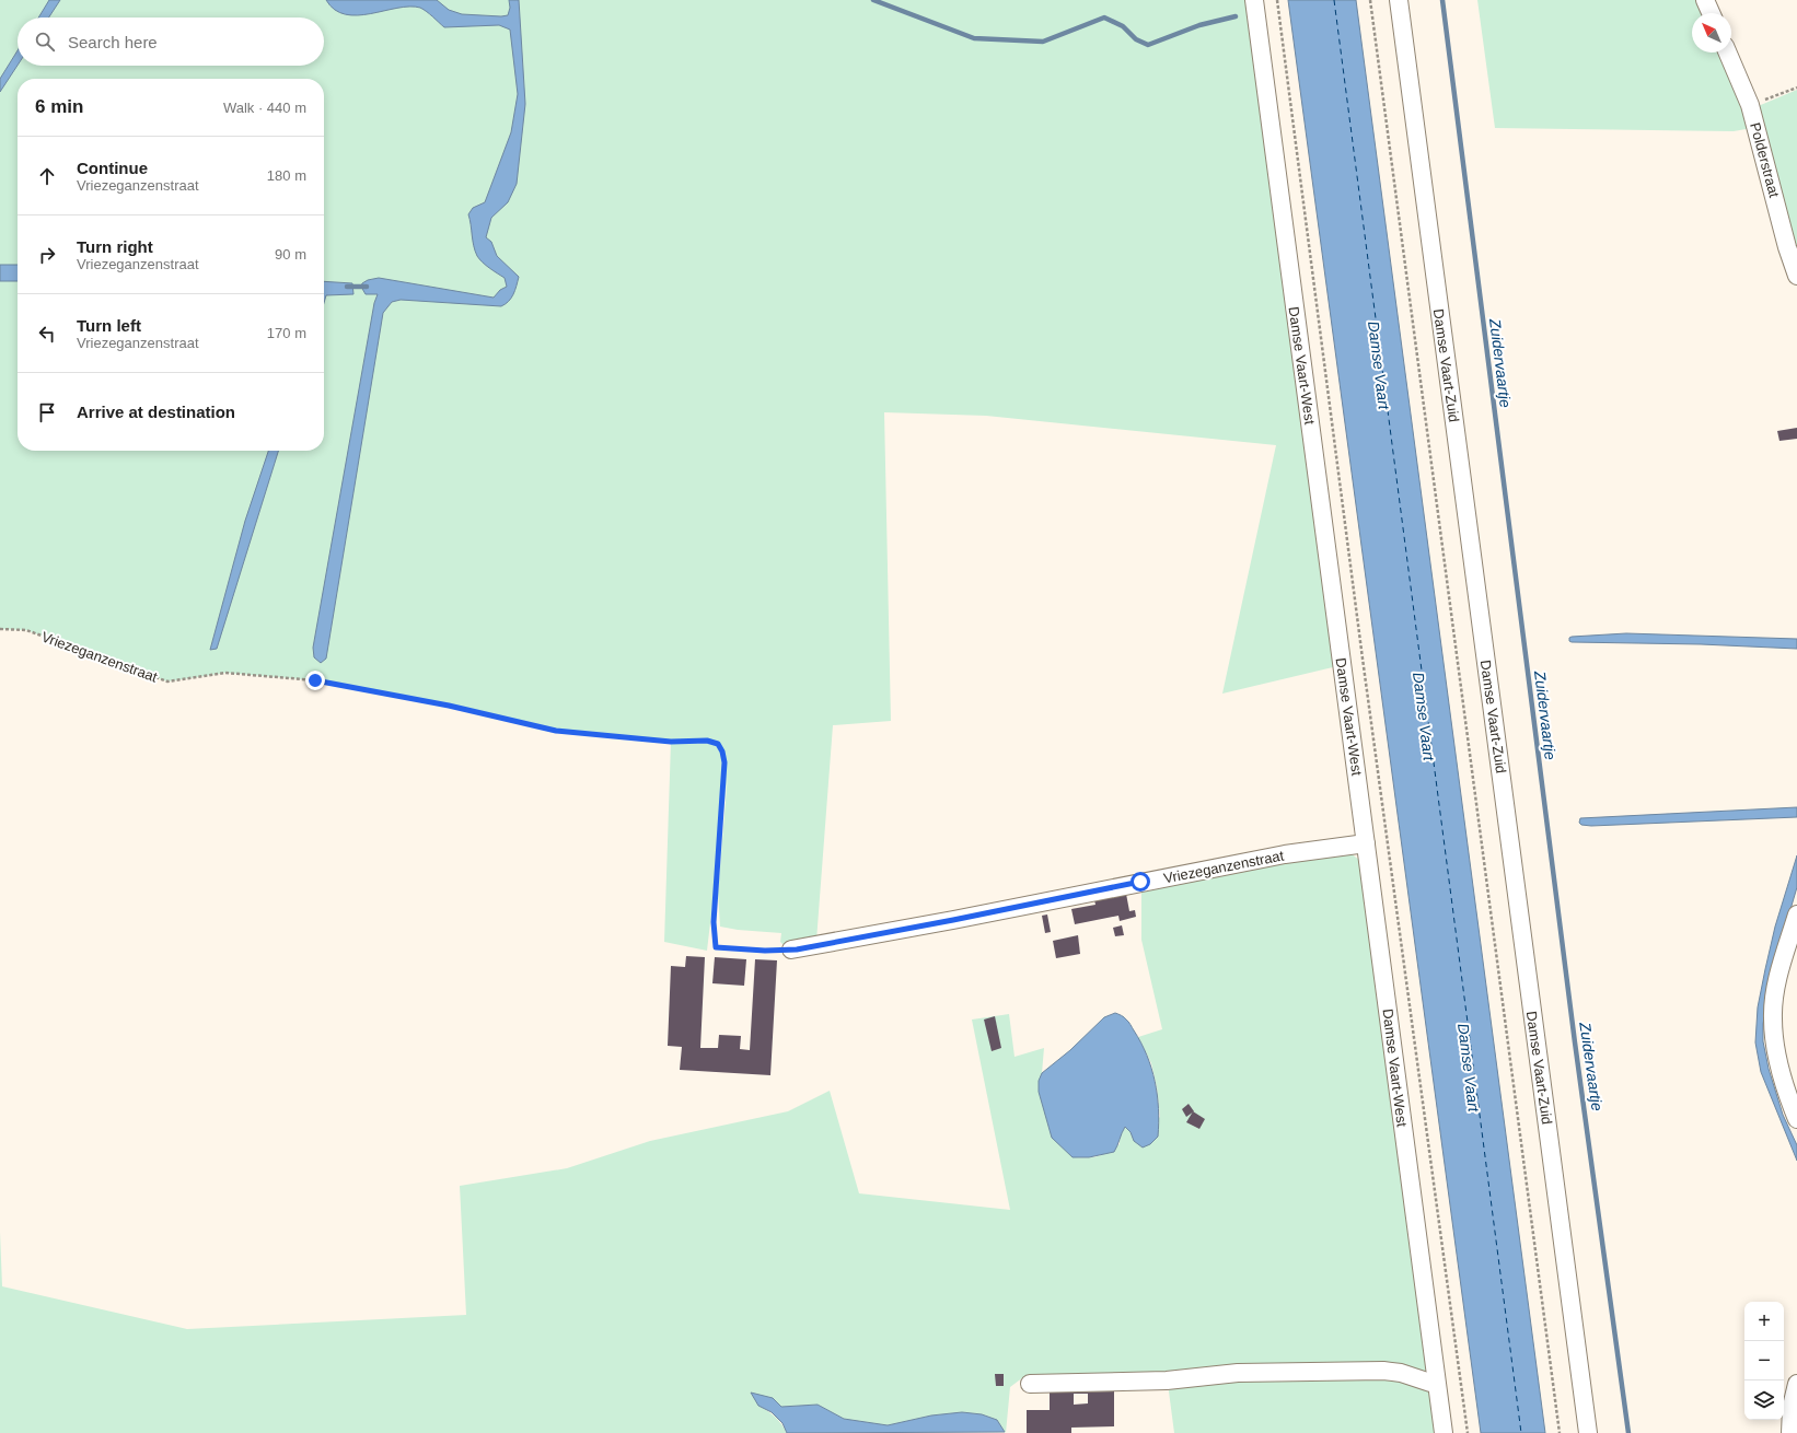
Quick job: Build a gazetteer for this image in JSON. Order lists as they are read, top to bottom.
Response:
{
  "streets": {
    "street": [
      "Polderstraat",
      "Damse Vaart-West",
      "Damse Vaart-Zuid",
      "Vriezeganzenstraat"
    ]
  },
  "crossings": [
    ["Damse Vaart-West", "Vriezeganzenstraat"]
  ],
  "water": ["Zuidervaartje", "Damse Vaart"],
  "north": "top left",
  "page": {
    "search": "Search here",
    "heading": ["6 min", "Walk · 440 m"],
    "list": [
      ["Continue", "Vriezeganzenstraat", "180 m"],
      ["Turn right", "Vriezeganzenstraat", "90 m"],
      ["Turn left", "Vriezeganzenstraat", "170 m"],
      "Arrive at destination"
    ],
    "map_buttons": ["+", "−"]
  }
}
